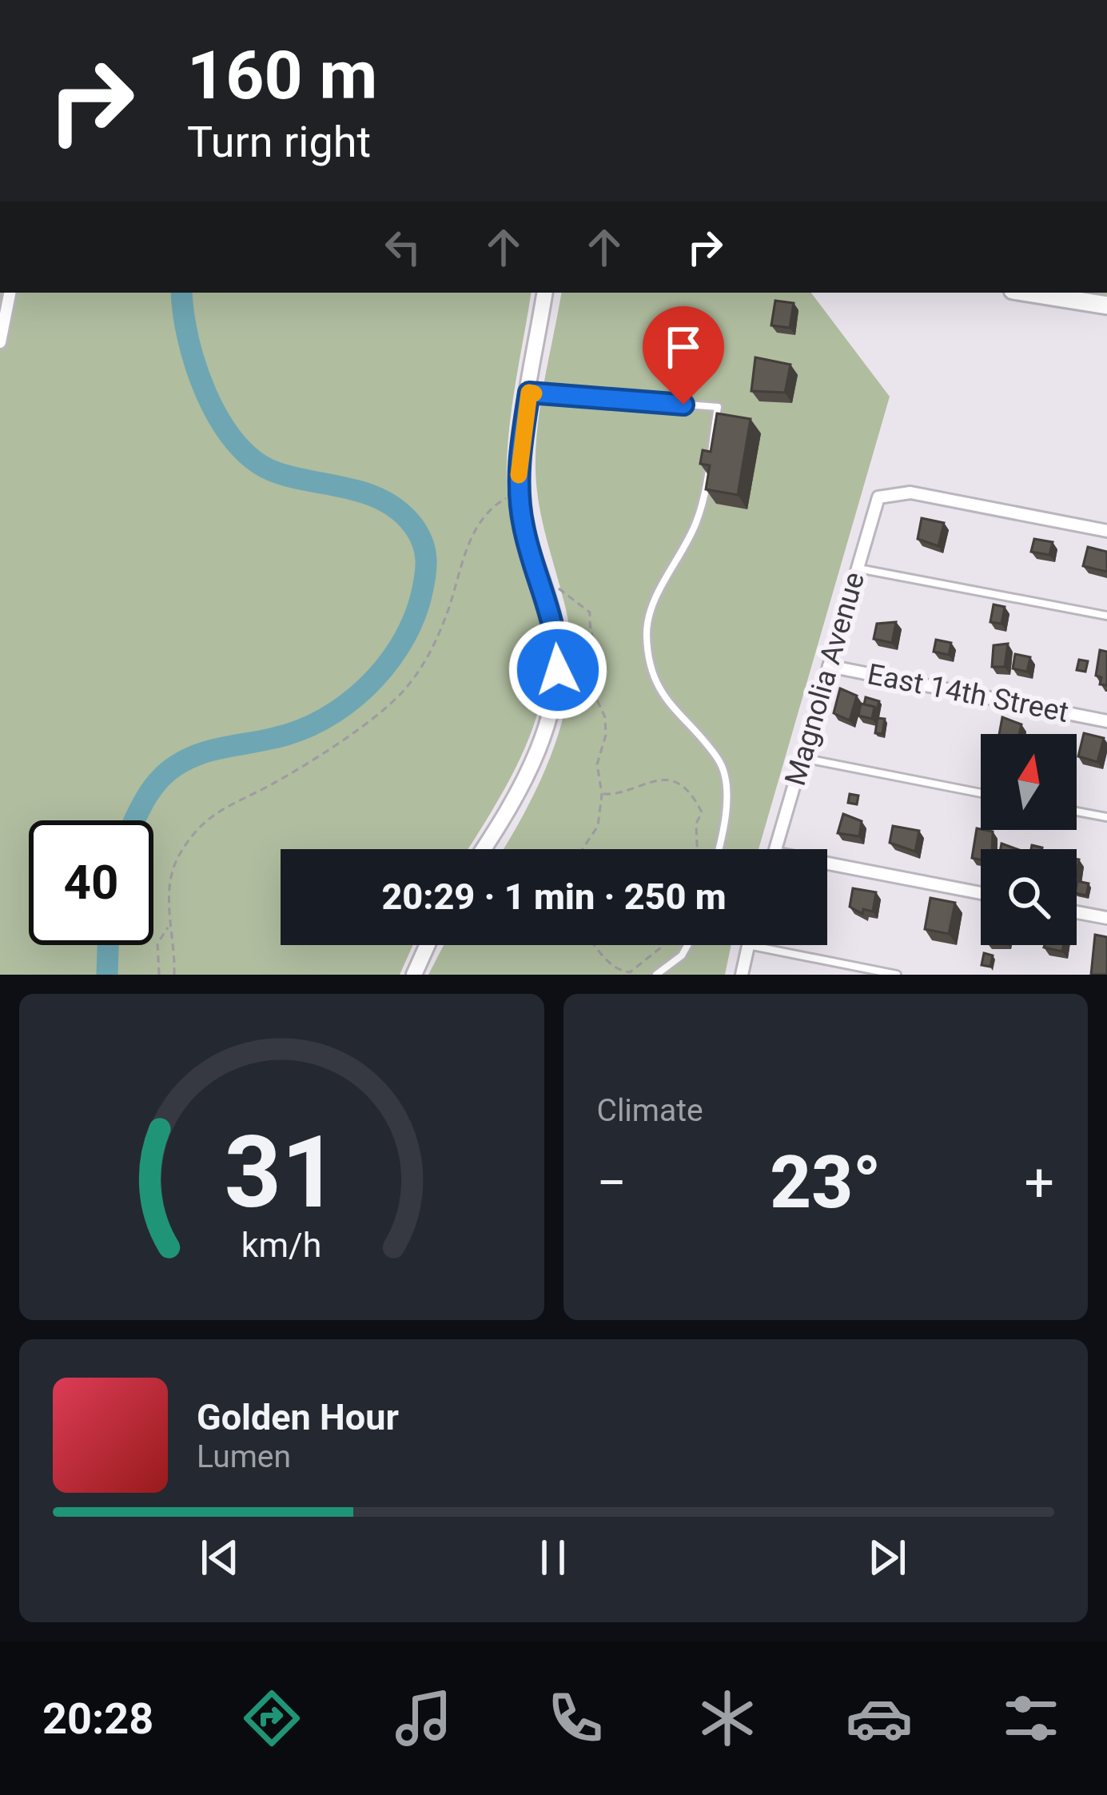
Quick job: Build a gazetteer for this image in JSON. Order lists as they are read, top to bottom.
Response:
{
  "streets": {
    "street": ["Magnolia Avenue", "East 14th Street"]
  },
  "crossings": [
    ["Magnolia Avenue", "East 14th Street"]
  ],
  "north": "top",
  "page": {
    "turn": ["160 m", "Turn right"],
    "limit": "40",
    "trip": "20:29 · 1 min · 250 m",
    "tile": "Climate",
    "heat": ["−", "23°", "+"],
    "song": ["Golden Hour", "Lumen"],
    "tabs": "20:28",
    "gauge": ["31", "km/h"]
  }
}
